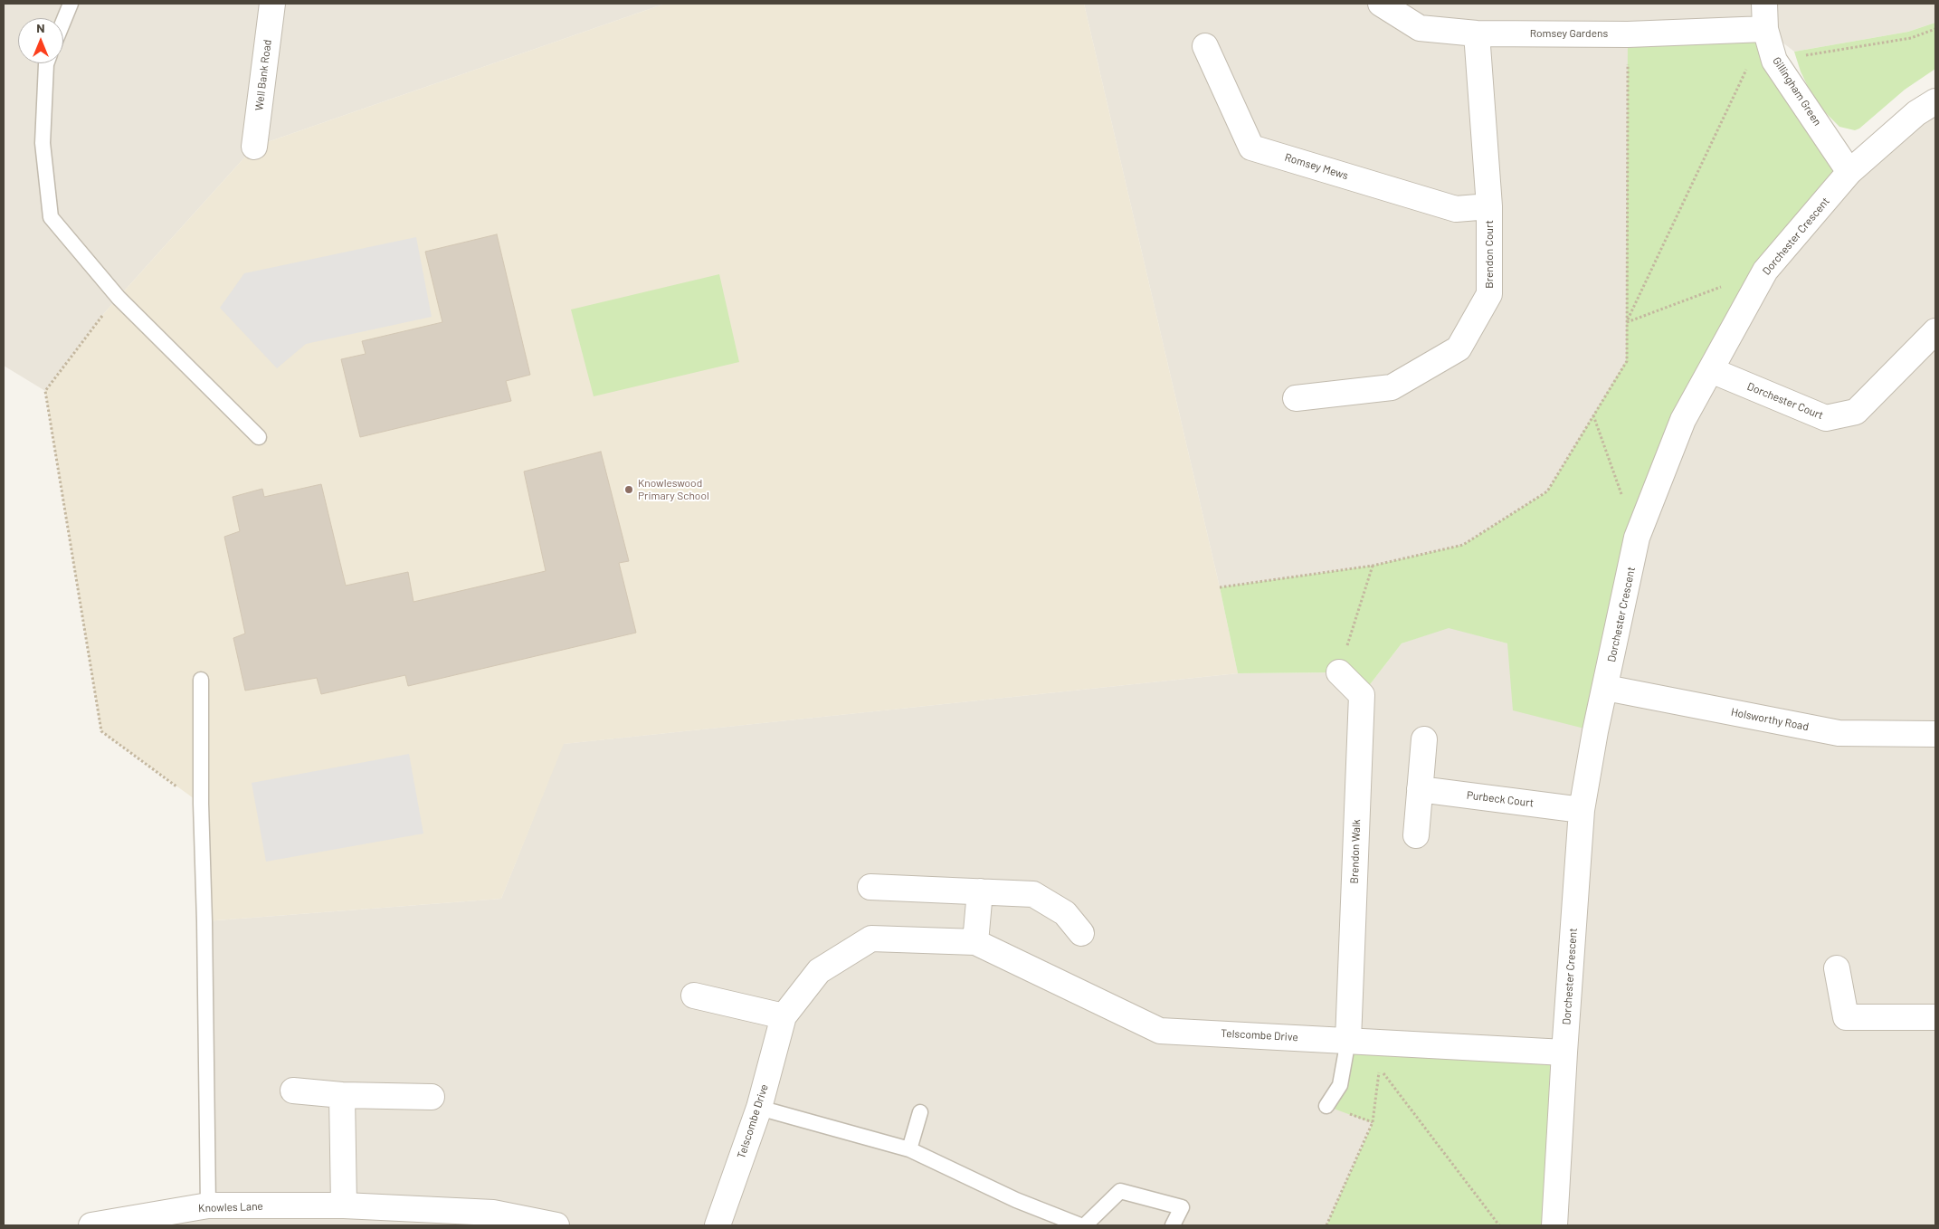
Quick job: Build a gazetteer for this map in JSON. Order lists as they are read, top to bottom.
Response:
{
  "streets": {
    "street": [
      "Romsey Gardens",
      "Well Bank Road",
      "Gillingham Green",
      "Romsey Mews",
      "Dorchester Crescent",
      "Brendon Court",
      "Dorchester Court",
      "Holsworthy Road",
      "Purbeck Court",
      "Brendon Walk",
      "Telscombe Drive",
      "Knowles Lane"
    ]
  },
  "crossings": [
    ["Romsey Gardens", "Gillingham Green"],
    ["Romsey Gardens", "Brendon Court"],
    ["Gillingham Green", "Dorchester Crescent"],
    ["Romsey Mews", "Brendon Court"],
    ["Dorchester Crescent", "Dorchester Court"],
    ["Dorchester Crescent", "Holsworthy Road"],
    ["Dorchester Crescent", "Purbeck Court"],
    ["Dorchester Crescent", "Telscombe Drive"],
    ["Brendon Walk", "Telscombe Drive"]
  ],
  "places": ["Knowleswood Primary School"],
  "north": "top"
}
